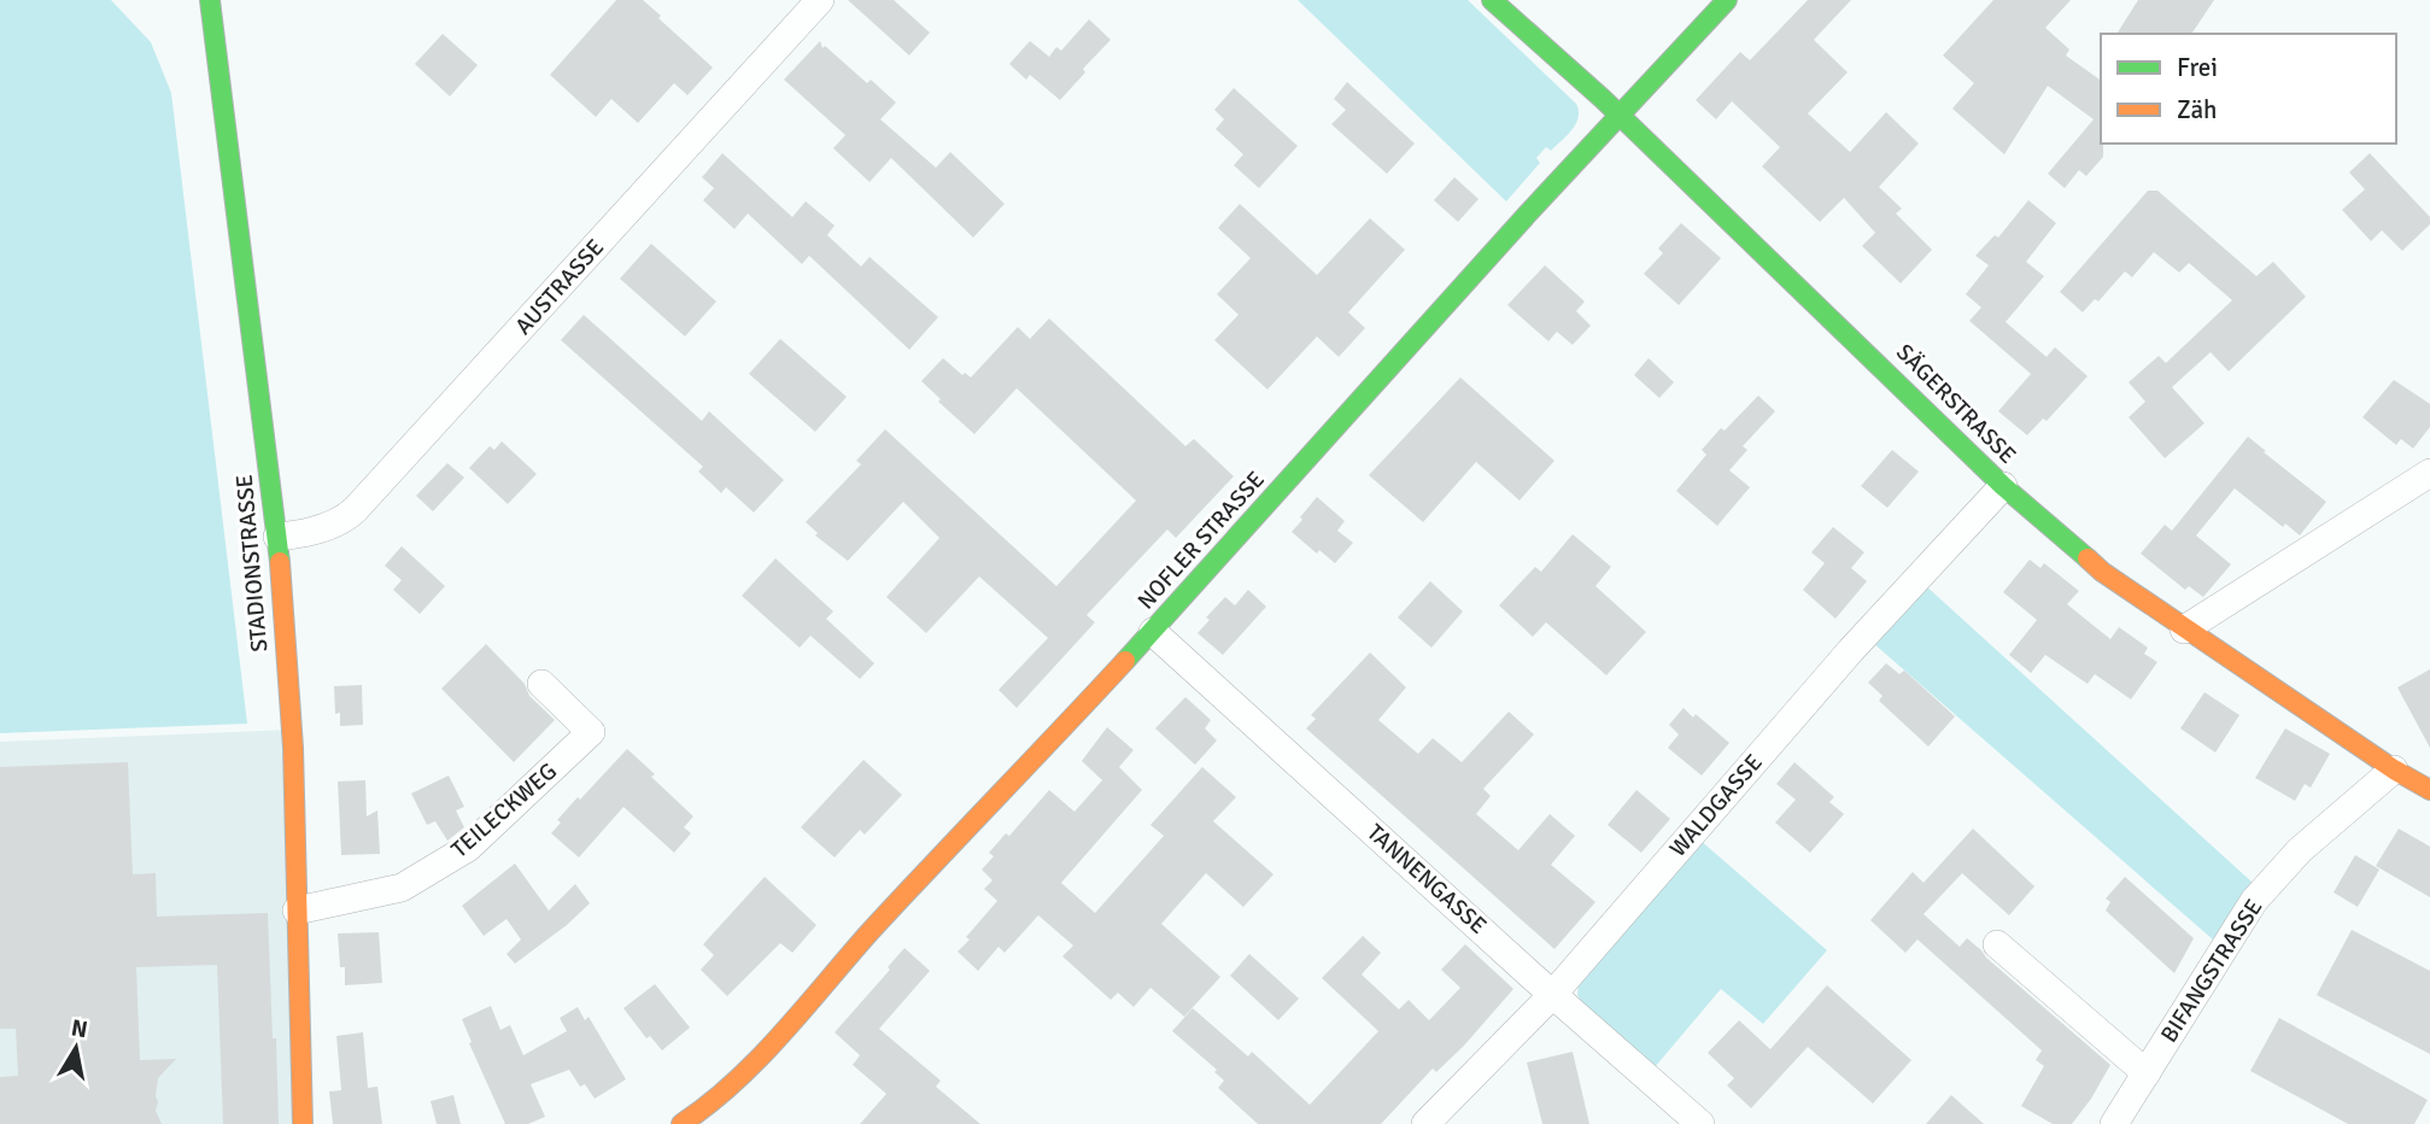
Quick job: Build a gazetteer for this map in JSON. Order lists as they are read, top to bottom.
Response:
{
  "streets": {
    "street": [
      "AUSTRASSE",
      "SÄGERSTRASSE",
      "NOFLER STRASSE",
      "STADIONSTRASSE",
      "WALDGASSE",
      "TEILECKWEG",
      "TANNENGASSE",
      "BIFANGSTRASSE"
    ]
  },
  "crossings": [
    ["AUSTRASSE", "STADIONSTRASSE"],
    ["SÄGERSTRASSE", "NOFLER STRASSE"],
    ["SÄGERSTRASSE", "WALDGASSE"],
    ["SÄGERSTRASSE", "BIFANGSTRASSE"],
    ["NOFLER STRASSE", "TANNENGASSE"],
    ["STADIONSTRASSE", "TEILECKWEG"],
    ["WALDGASSE", "TANNENGASSE"]
  ],
  "legend": ["Frei", "Zäh"],
  "north": "top"
}
